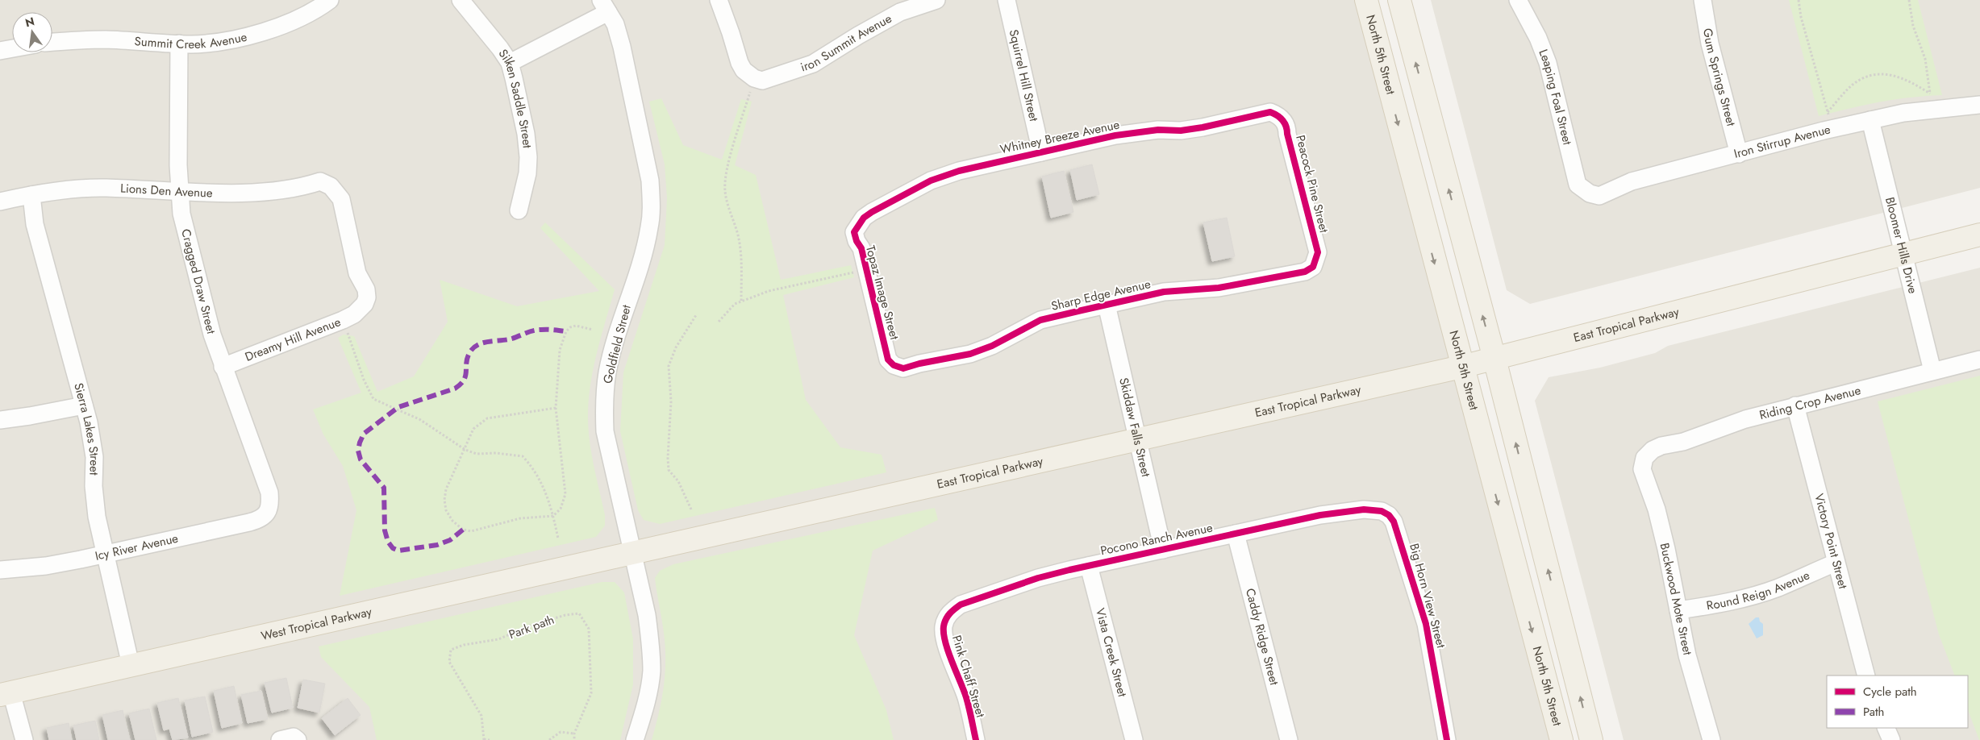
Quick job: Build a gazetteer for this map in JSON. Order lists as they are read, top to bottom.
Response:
{
  "streets": {
    "main road": ["North 5th Street", "East Tropical Parkway", "West Tropical Parkway"],
    "street": [
      "Summit Creek Avenue",
      "iron Summit Avenue",
      "Squirrel Hill Street",
      "Gum Springs Street",
      "Leaping Foal Street",
      "Silken Saddle Street",
      "Whitney Breeze Avenue",
      "Iron Stirrup Avenue",
      "Peacock Pine Street",
      "Lions Den Avenue",
      "Bloomer Hills Drive",
      "Cragged Draw Street",
      "Topaz Image Street",
      "Sharp Edge Avenue",
      "Dreamy Hill Avenue",
      "Goldfield Street",
      "Riding Crop Avenue",
      "Skiddaw Falls Street",
      "Sierra Lakes Street",
      "Pocono Ranch Avenue",
      "Victory Point Street",
      "Icy River Avenue",
      "Round Reign Avenue",
      "Big Horn View Street",
      "Buckwood Mote Street",
      "Caddy Ridge Street",
      "Vista Creek Street",
      "Pink Chaff Street"
    ],
    "path": ["Park path"]
  },
  "crossings": [
    ["Summit Creek Avenue", "Cragged Draw Street"],
    ["North 5th Street", "East Tropical Parkway"],
    ["Squirrel Hill Street", "Whitney Breeze Avenue"],
    ["Gum Springs Street", "Iron Stirrup Avenue"],
    ["Leaping Foal Street", "Iron Stirrup Avenue"],
    ["Whitney Breeze Avenue", "Peacock Pine Street"],
    ["Whitney Breeze Avenue", "Topaz Image Street"],
    ["Iron Stirrup Avenue", "Bloomer Hills Drive"],
    ["Peacock Pine Street", "Sharp Edge Avenue"],
    ["Lions Den Avenue", "Cragged Draw Street"],
    ["Lions Den Avenue", "Dreamy Hill Avenue"],
    ["Lions Den Avenue", "Sierra Lakes Street"],
    ["Bloomer Hills Drive", "East Tropical Parkway"],
    ["Bloomer Hills Drive", "Riding Crop Avenue"],
    ["Cragged Draw Street", "Dreamy Hill Avenue"],
    ["Cragged Draw Street", "Icy River Avenue"],
    ["Topaz Image Street", "Sharp Edge Avenue"],
    ["Sharp Edge Avenue", "Skiddaw Falls Street"],
    ["East Tropical Parkway", "Goldfield Street"],
    ["East Tropical Parkway", "Skiddaw Falls Street"],
    ["East Tropical Parkway", "West Tropical Parkway"],
    ["Goldfield Street", "West Tropical Parkway"],
    ["Riding Crop Avenue", "Victory Point Street"],
    ["Riding Crop Avenue", "Buckwood Mote Street"],
    ["Skiddaw Falls Street", "Pocono Ranch Avenue"],
    ["Sierra Lakes Street", "Icy River Avenue"],
    ["Sierra Lakes Street", "West Tropical Parkway"],
    ["Pocono Ranch Avenue", "Big Horn View Street"],
    ["Pocono Ranch Avenue", "Caddy Ridge Street"],
    ["Pocono Ranch Avenue", "Vista Creek Street"],
    ["Pocono Ranch Avenue", "Pink Chaff Street"],
    ["Victory Point Street", "Round Reign Avenue"],
    ["Round Reign Avenue", "Buckwood Mote Street"]
  ],
  "legend": ["Cycle path", "Path"],
  "north": "top"
}
